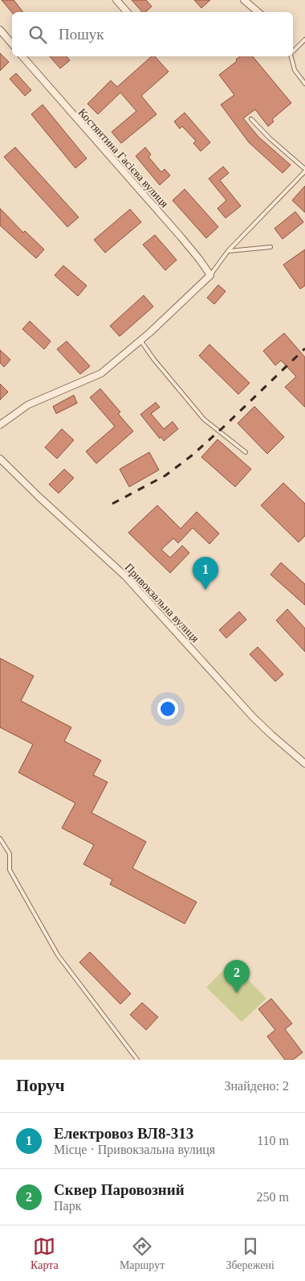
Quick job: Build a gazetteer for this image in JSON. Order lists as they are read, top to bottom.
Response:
{
  "streets": {
    "street": ["Костянтина Гасієва вулиця", "Привокзальна вулиця"]
  },
  "page": {
    "search": "Пошук",
    "pins": ["1", "2"],
    "heading": ["Поруч", "Знайдено: 2"],
    "list": [
      {
        "mark": "1",
        "name": "Електровоз ВЛ8-313",
        "note": "Місце · Привокзальна вулиця",
        "value": "110 m"
      },
      {
        "mark": "2",
        "name": "Сквер Паровозний",
        "note": "Парк",
        "value": "250 m"
      }
    ],
    "nav": ["Карта", "Маршрут", "Збережені"]
  }
}
